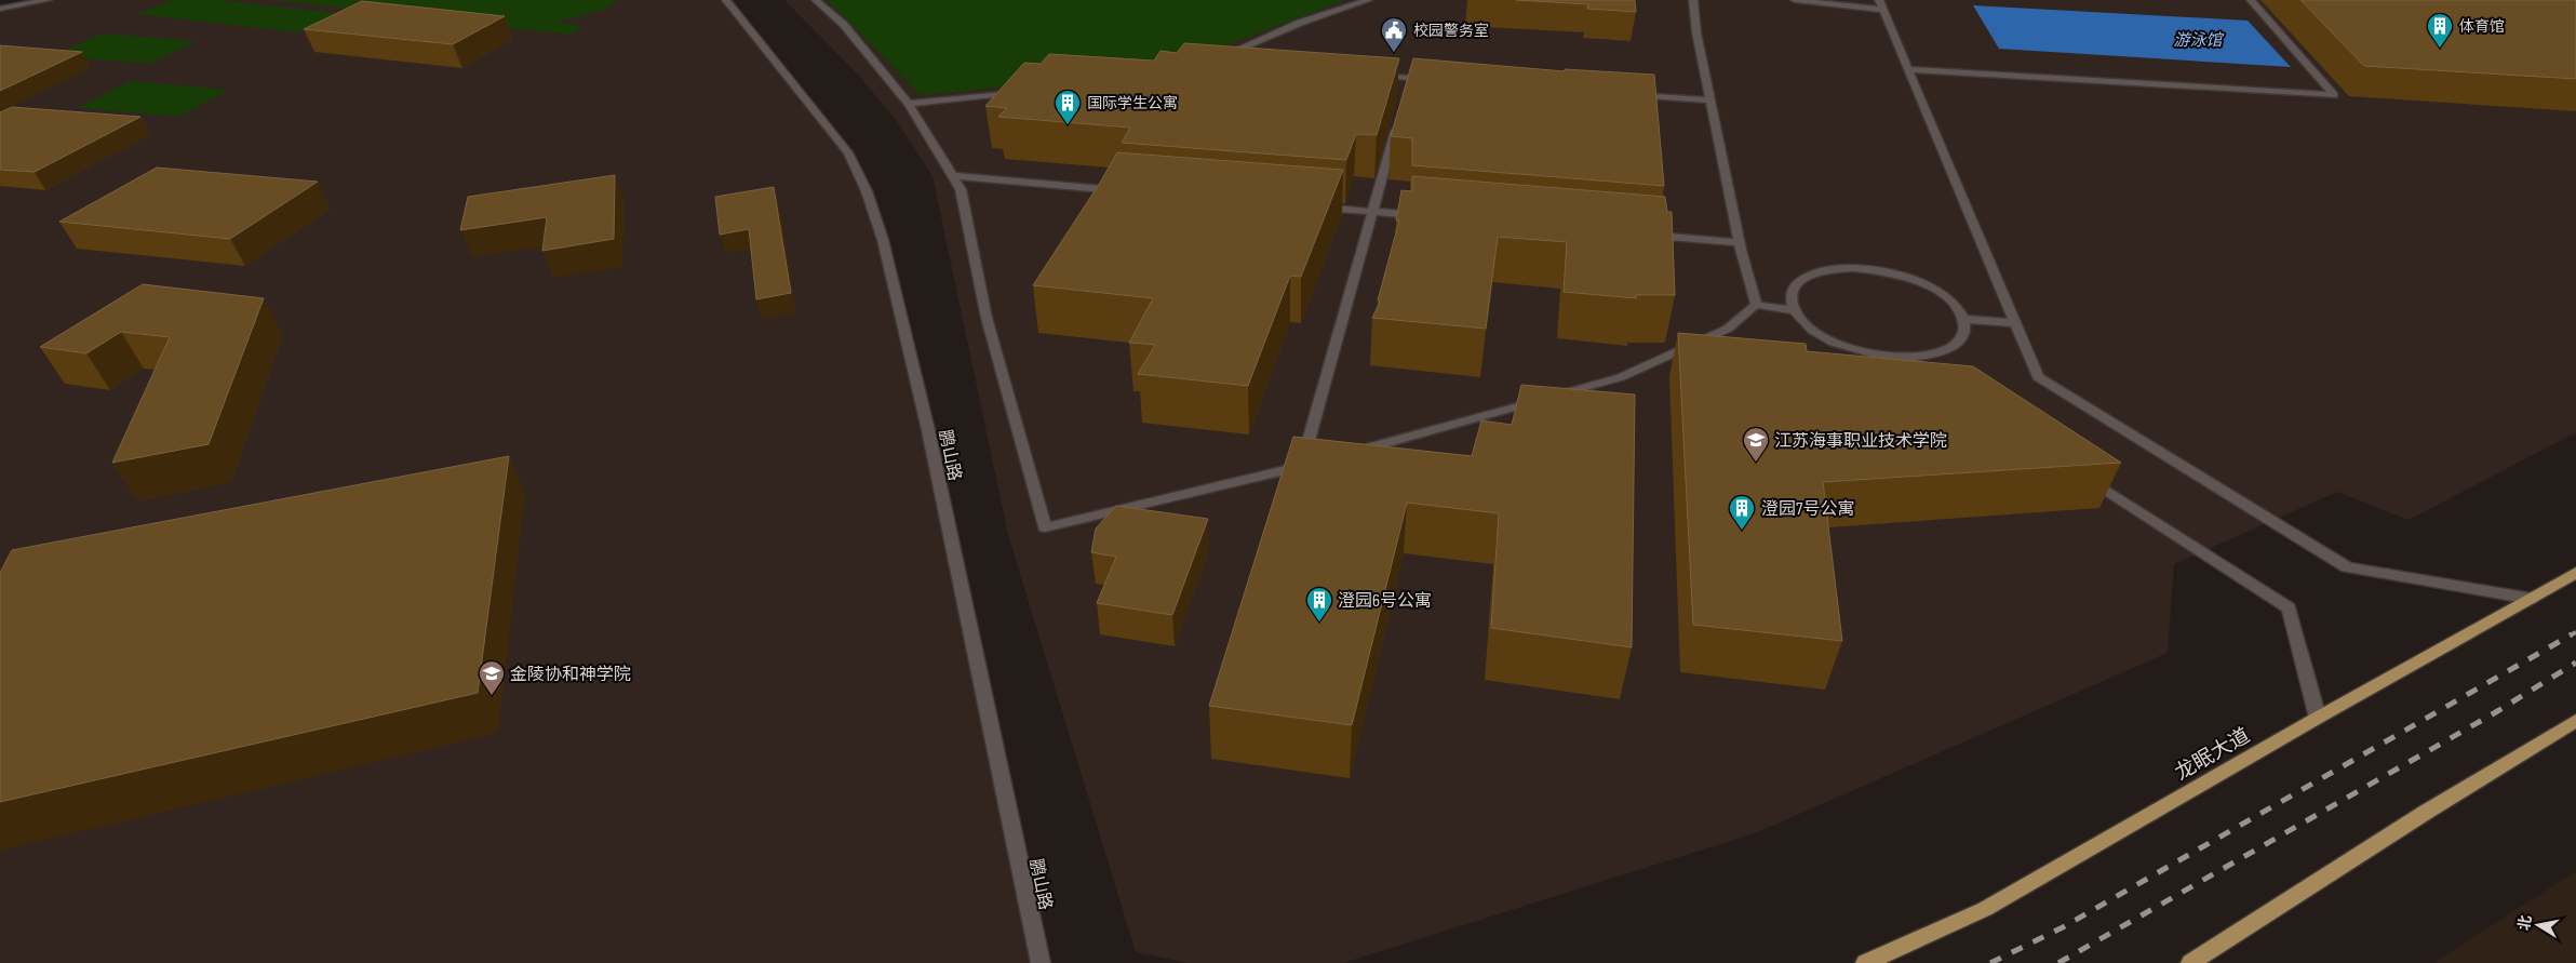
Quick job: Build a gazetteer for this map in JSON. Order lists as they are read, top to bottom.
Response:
{
  "streets": {
    "main road": ["龙眠大道"],
    "street": ["鹏山路"]
  },
  "water": ["游泳馆"],
  "places": {
    "building": [
      "体育馆",
      "国际学生公寓",
      "澄园7号公寓",
      "澄园6号公寓"
    ],
    "public building": ["校园警务室"],
    "school or university": ["江苏海事职业技术学院", "金陵协和神学院"]
  },
  "north": "left"
}
